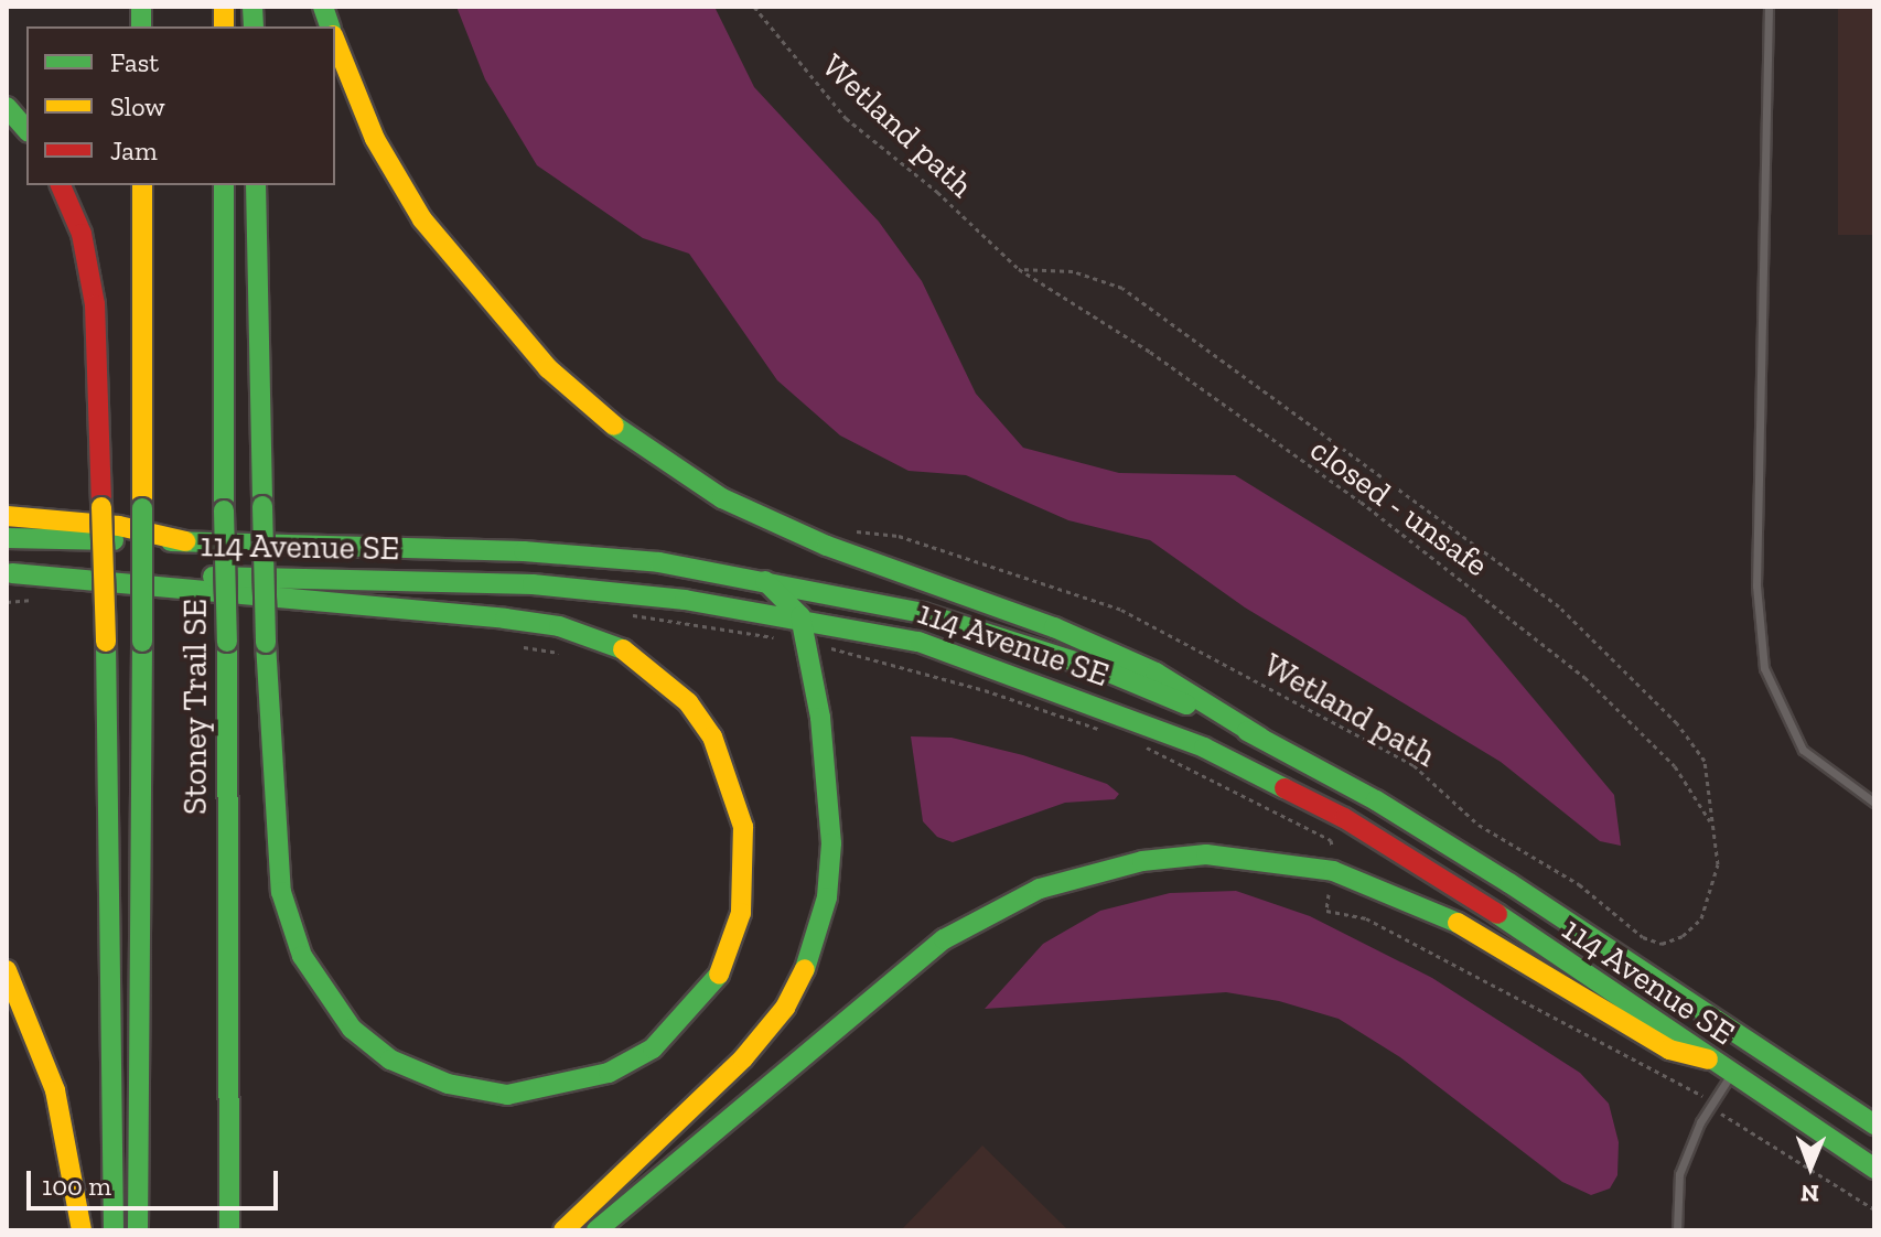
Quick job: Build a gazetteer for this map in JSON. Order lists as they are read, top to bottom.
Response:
{
  "streets": {
    "main road": ["114 Avenue SE", "Stoney Trail SE"],
    "path": ["Wetland path", "closed - unsafe"]
  },
  "crossings": [
    ["Wetland path", "closed - unsafe"]
  ],
  "legend": ["Fast", "Slow", "Jam"],
  "scale_bar": "100 m",
  "north": "bottom"
}
